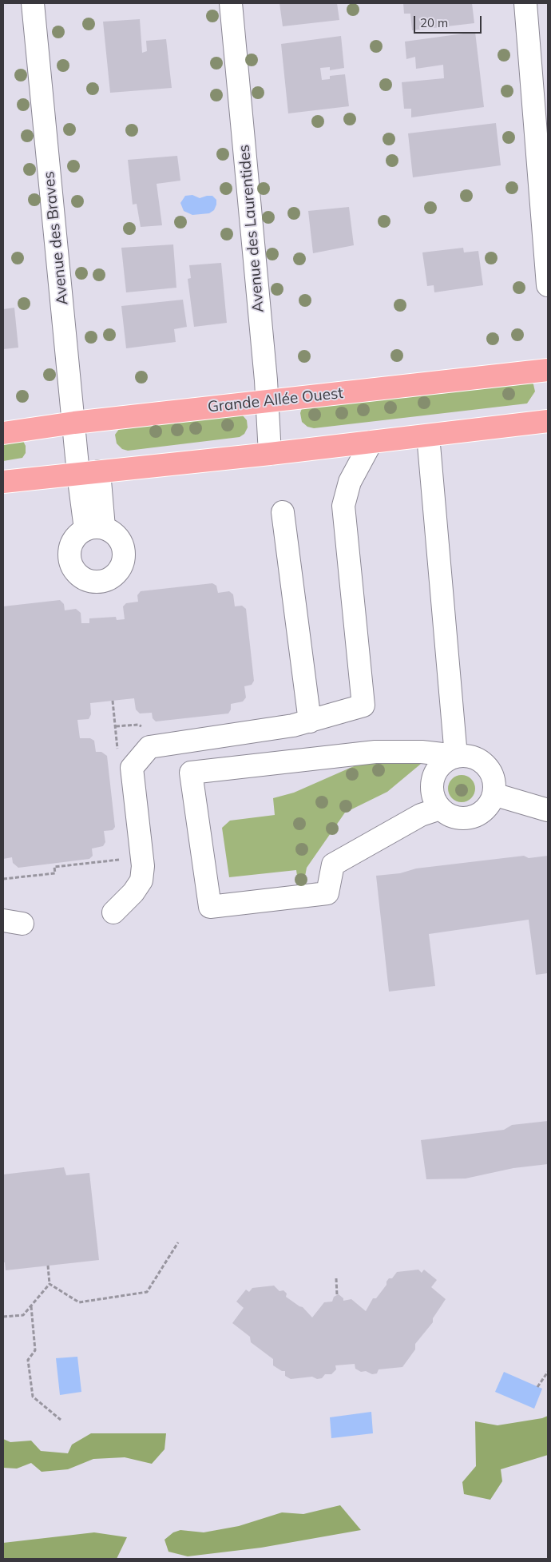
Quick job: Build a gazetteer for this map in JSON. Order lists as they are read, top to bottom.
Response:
{
  "streets": {
    "main road": ["Grande Allée Ouest"],
    "street": ["Avenue des Laurentides", "Avenue des Braves"]
  },
  "crossings": [
    ["Avenue des Laurentides", "Grande Allée Ouest"],
    ["Avenue des Braves", "Grande Allée Ouest"]
  ],
  "scale_bar": "20 m"
}
